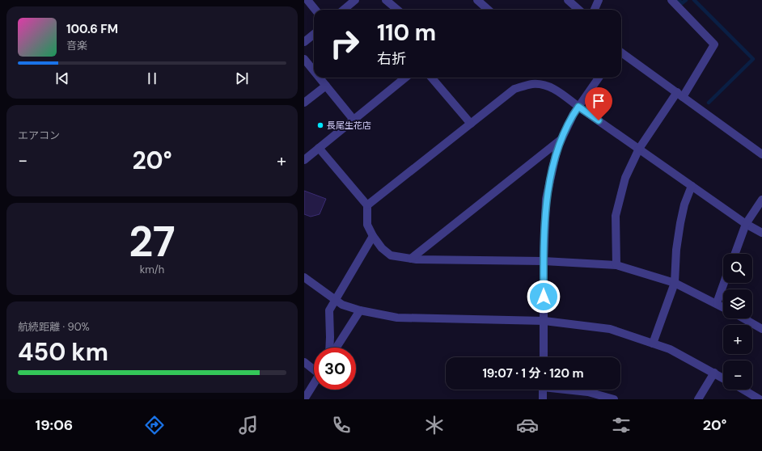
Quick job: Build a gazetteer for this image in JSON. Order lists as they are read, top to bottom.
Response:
{
  "places": ["長尾生花店"],
  "page": {
    "turn": ["110 m", "右折"],
    "song": ["100.6 FM", "音楽"],
    "tile": [
      "エアコン",
      ["27", "km/h"],
      ["航続距離 · 90%", "450 km"]
    ],
    "heat": ["−", "20°", "+"],
    "map_buttons": ["+", "−"],
    "limit": "30",
    "trip": "19:07 · 1 分 · 120 m",
    "tabs": ["19:06", "20°"]
  }
}
